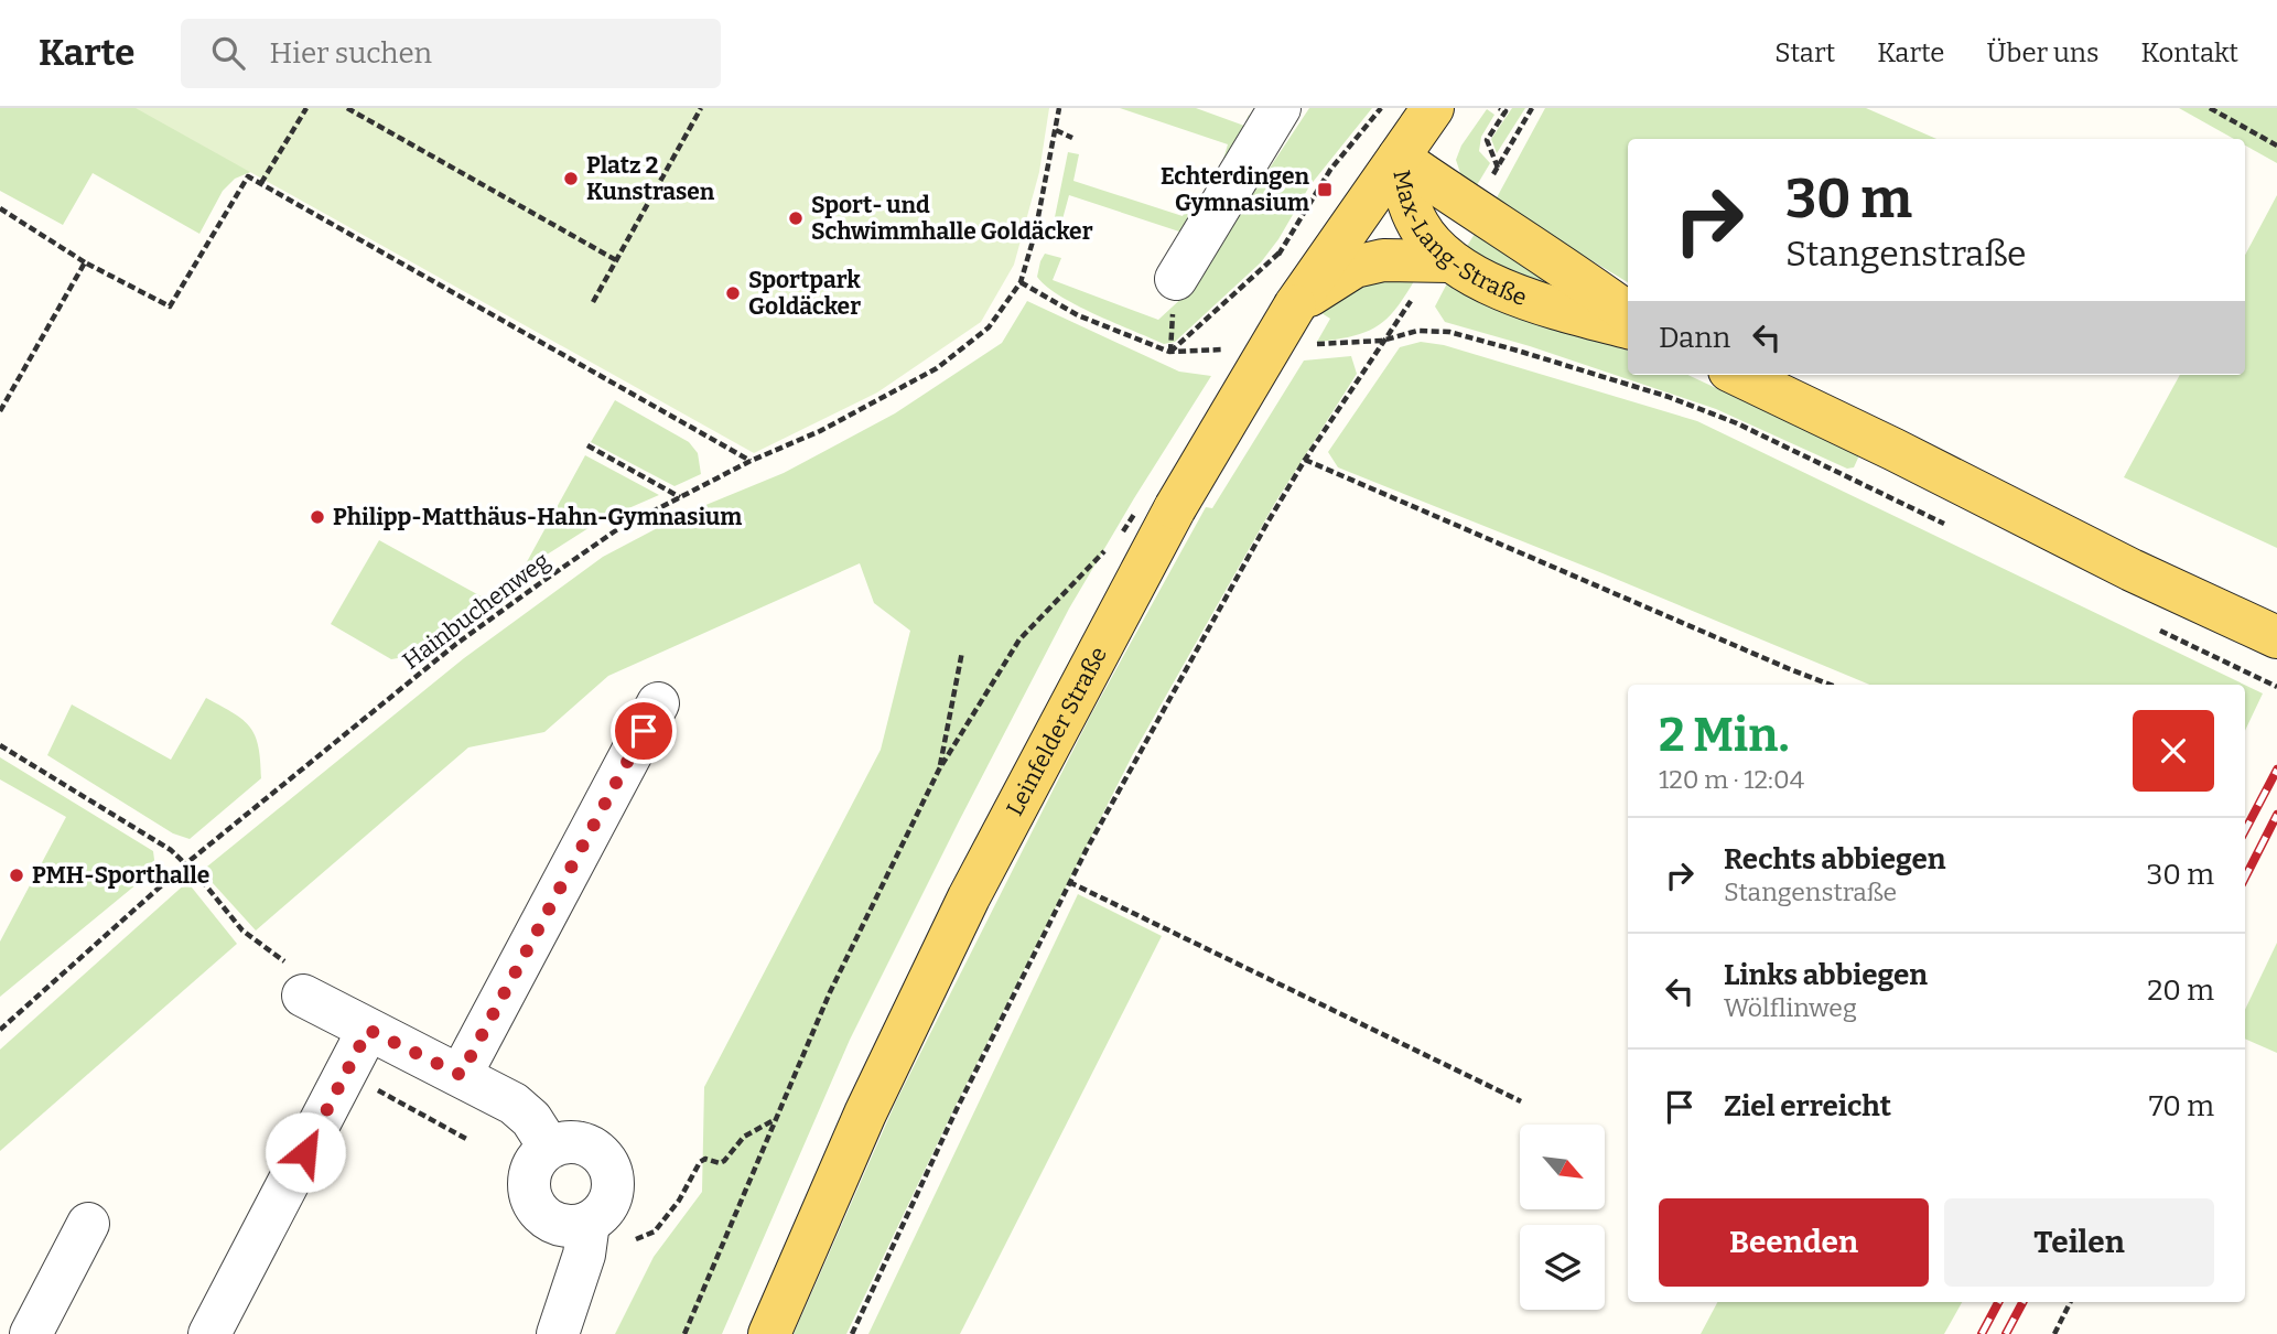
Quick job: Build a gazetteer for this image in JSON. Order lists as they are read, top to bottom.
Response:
{
  "streets": {
    "main road": ["Max-Lang-Straße", "Leinfelder Straße"],
    "path": ["Hainbuchenweg"]
  },
  "crossings": [
    ["Max-Lang-Straße", "Leinfelder Straße"]
  ],
  "places": {
    "other": [
      "Platz 2 Kunstrasen",
      "Sport- und Schwimmhalle Goldäcker",
      "Sportpark Goldäcker",
      "Philipp-Matthäus-Hahn-Gymnasium",
      "PMH-Sporthalle"
    ],
    "transit": ["Echterdingen Gymnasium"]
  },
  "north": "bottom right",
  "page": {
    "header": "Karte",
    "search": "Hier suchen",
    "nav": [
      "Start",
      "Karte",
      "Über uns",
      "Kontakt"
    ],
    "turn": ["30 m", "Stangenstraße"],
    "then": "Dann",
    "heading": ["2 Min.", "120 m · 12:04"],
    "list": [
      {
        "name": "Rechts abbiegen",
        "note": "Stangenstraße",
        "value": "30 m"
      },
      {
        "name": "Links abbiegen",
        "note": "Wölflinweg",
        "value": "20 m"
      },
      {
        "name": "Ziel erreicht",
        "value": "70 m"
      }
    ],
    "buttons": ["Beenden", "Teilen"]
  }
}
